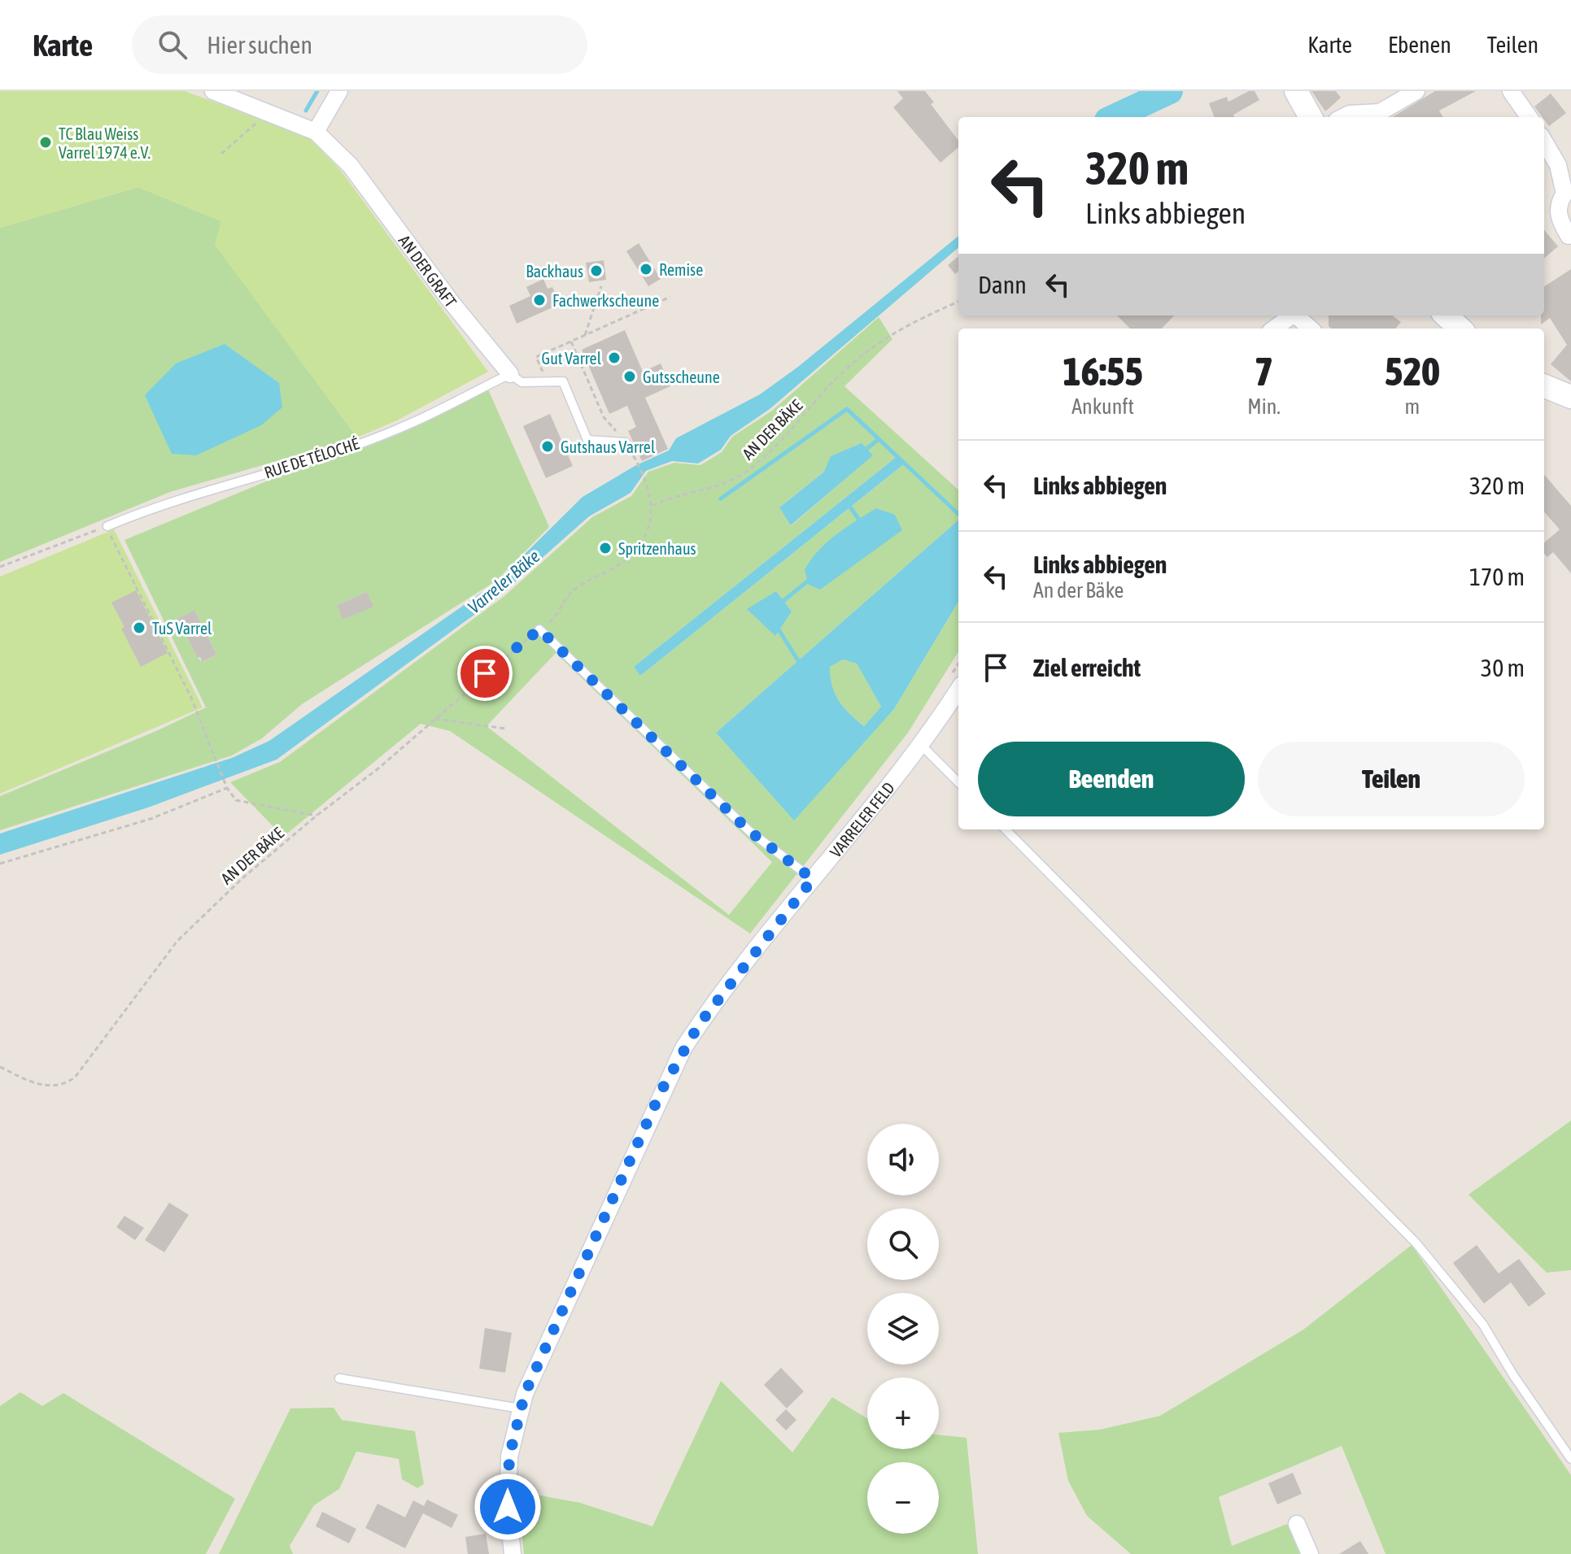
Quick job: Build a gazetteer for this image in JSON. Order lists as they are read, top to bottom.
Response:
{
  "streets": {
    "street": ["AN DER GRAFT", "VARRELER FELD"],
    "lane": ["RUE DE TÉLOCHÉ"],
    "path": ["AN DER BÄKE"]
  },
  "crossings": [
    ["AN DER GRAFT", "RUE DE TÉLOCHÉ"]
  ],
  "water": ["Varreler Bäke"],
  "places": [
    "TC Blau Weiss Varrel 1974 e.V.",
    "Remise",
    "Backhaus",
    "Fachwerkscheune",
    "Gut Varrel",
    "Gutsscheune",
    "Gutshaus Varrel",
    "Spritzenhaus",
    "TuS Varrel"
  ],
  "page": {
    "header": "Karte",
    "search": "Hier suchen",
    "nav": ["Karte", "Ebenen", "Teilen"],
    "turn": ["320 m", "Links abbiegen"],
    "then": "Dann",
    "eta": [
      "16:55",
      "Ankunft",
      "7",
      "Min.",
      "520",
      "m"
    ],
    "list": [
      {
        "name": "Links abbiegen",
        "value": "320 m"
      },
      {
        "name": "Links abbiegen",
        "note": "An der Bäke",
        "value": "170 m"
      },
      {
        "name": "Ziel erreicht",
        "value": "30 m"
      }
    ],
    "buttons": ["Beenden", "Teilen"],
    "map_buttons": ["+", "−"]
  }
}
